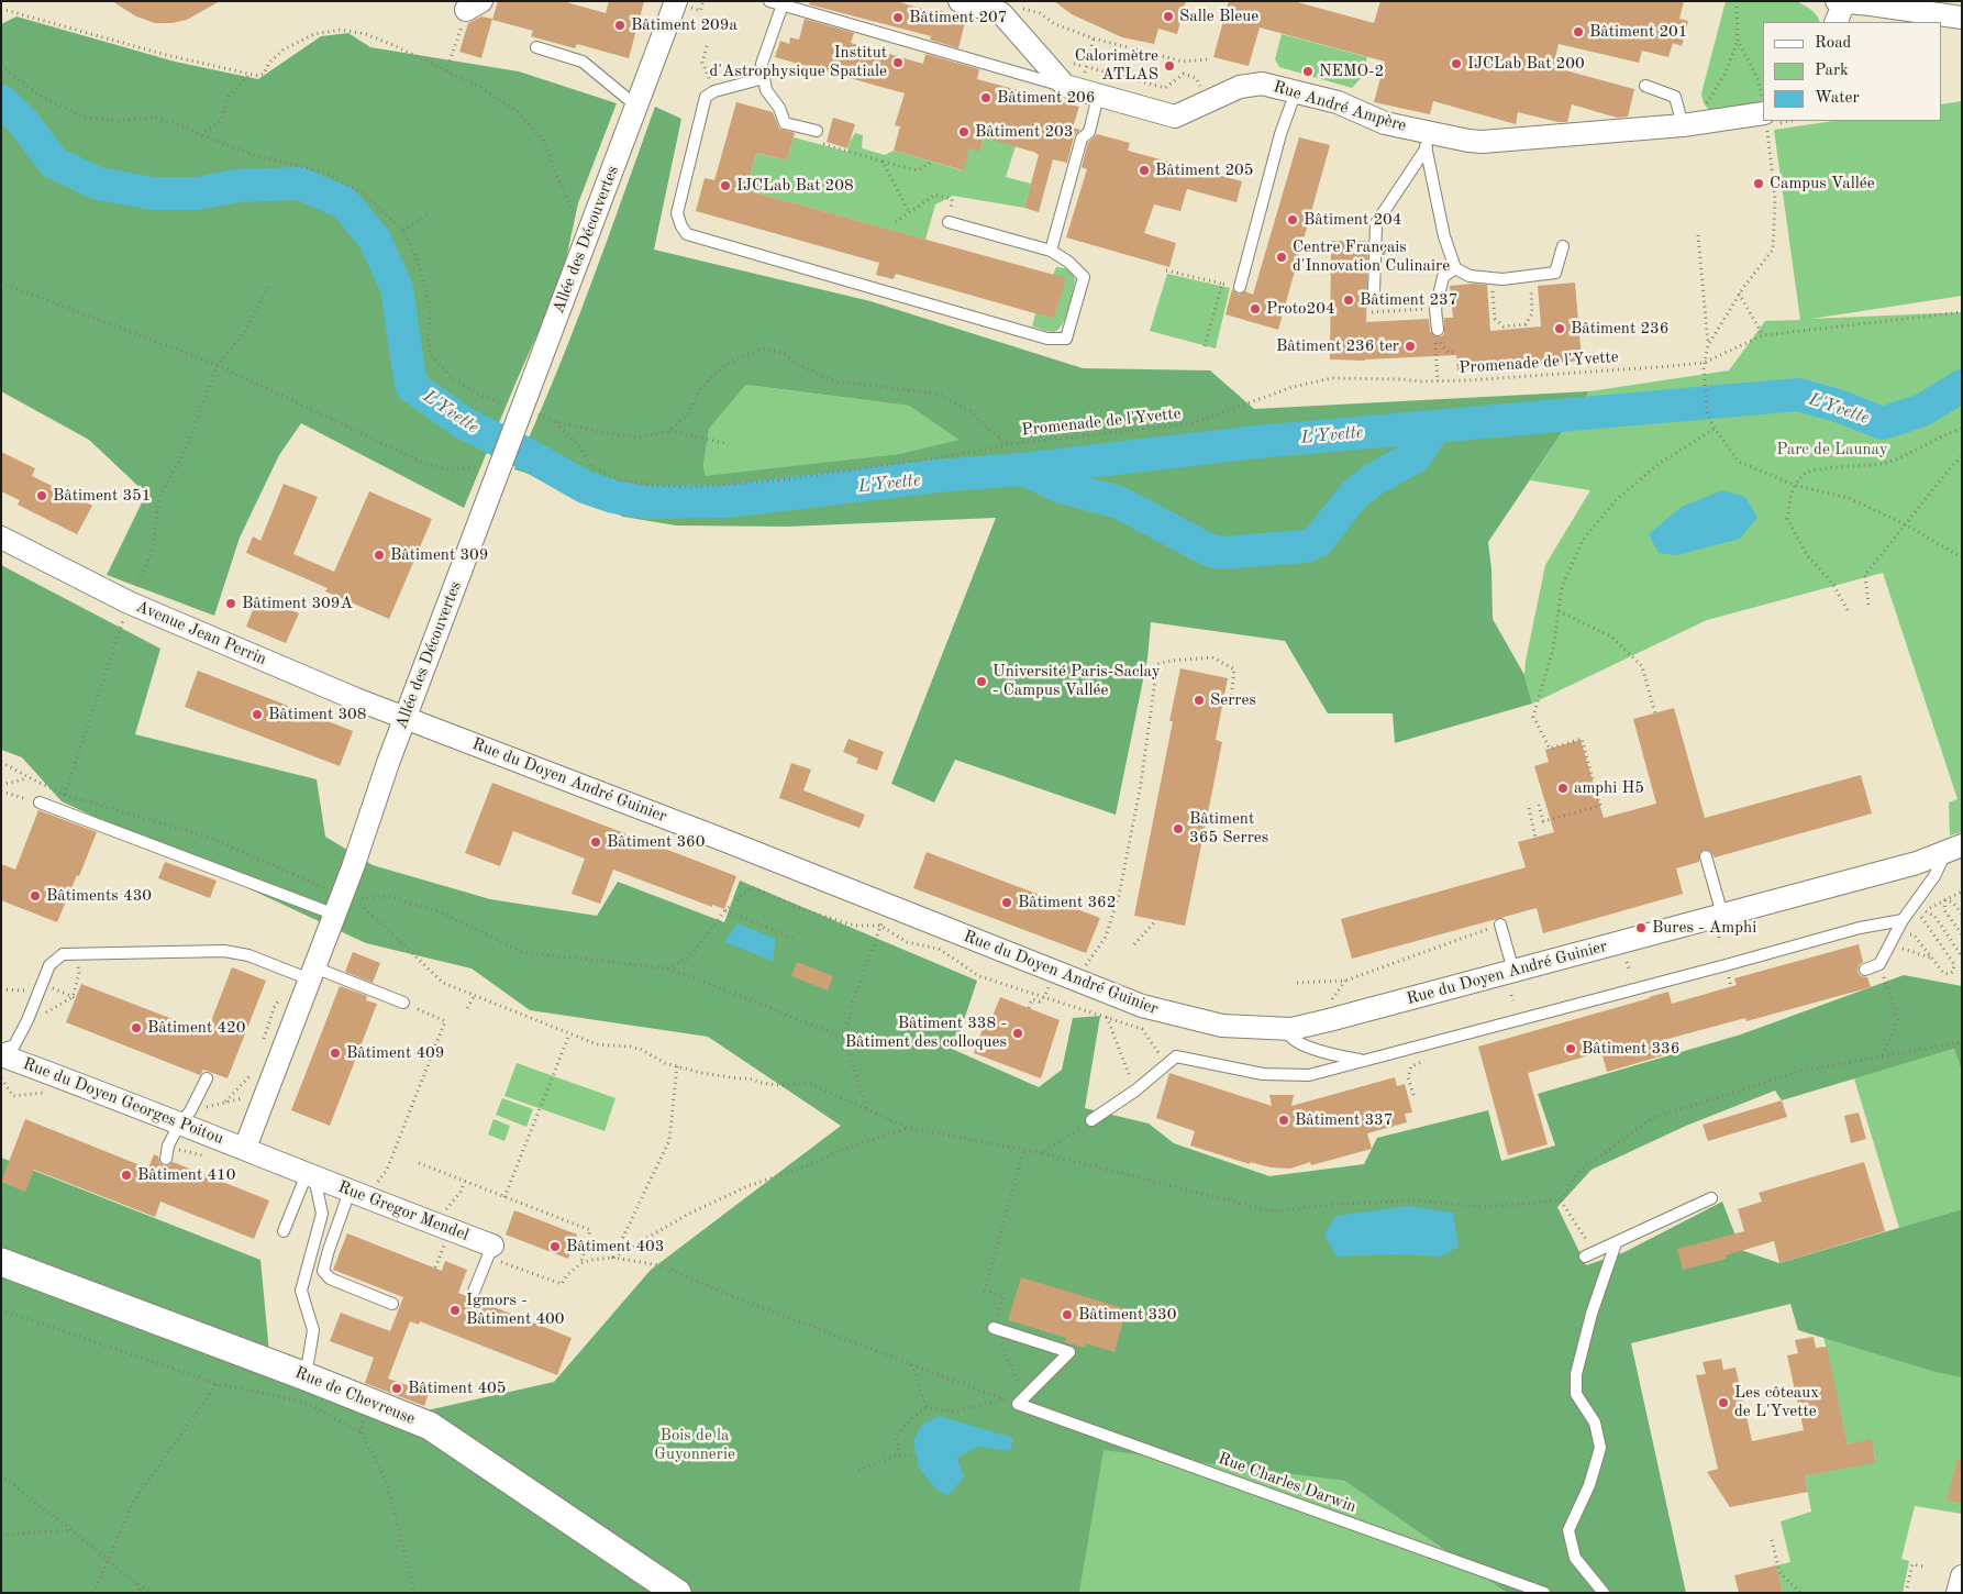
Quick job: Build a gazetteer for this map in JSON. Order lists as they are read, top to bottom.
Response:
{
  "streets": {
    "street": [
      "Rue André Ampère",
      "Allée des Découvertes",
      "Avenue Jean Perrin",
      "Rue du Doyen André Guinier",
      "Rue du Doyen Georges Poitou",
      "Rue Gregor Mendel",
      "Rue de Chevreuse"
    ],
    "lane": ["Rue Charles Darwin"],
    "path": ["Promenade de l'Yvette"]
  },
  "crossings": [
    ["Allée des Découvertes", "Avenue Jean Perrin"],
    ["Allée des Découvertes", "Rue du Doyen André Guinier"],
    ["Allée des Découvertes", "Rue du Doyen Georges Poitou"],
    ["Avenue Jean Perrin", "Rue du Doyen André Guinier"]
  ],
  "water": ["L'Yvette"],
  "parks": ["Parc de Launay", "Bois de la Guyonnerie"],
  "places": [
    "Salle Bleue",
    "Bâtiment 207",
    "Bâtiment 209a",
    "Bâtiment 201",
    "Institut d'Astrophysique Spatiale",
    "IJCLab Bat 200",
    "Calorimètre ATLAS",
    "NEMO-2",
    "Bâtiment 206",
    "Bâtiment 203",
    "Bâtiment 205",
    "Campus Vallée",
    "IJCLab Bat 208",
    "Bâtiment 204",
    "Centre Français d'Innovation Culinaire",
    "Bâtiment 237",
    "Proto204",
    "Bâtiment 236",
    "Bâtiment 236 ter",
    "Bâtiment 351",
    "Bâtiment 309",
    "Bâtiment 309A",
    "Université Paris-Saclay - Campus Vallée",
    "Serres",
    "Bâtiment 308",
    "amphi H5",
    "Bâtiment 365 Serres",
    "Bâtiment 360",
    "Bâtiments 430",
    "Bâtiment 362",
    "Bures - Amphi",
    "Bâtiment 420",
    "Bâtiment 338 - Bâtiment des colloques",
    "Bâtiment 336",
    "Bâtiment 409",
    "Bâtiment 337",
    "Bâtiment 410",
    "Bâtiment 403",
    "Igmors - Bâtiment 400",
    "Bâtiment 330",
    "Bâtiment 405",
    "Les côteaux de L'Yvette"
  ],
  "legend": ["Road", "Park", "Water"]
}
